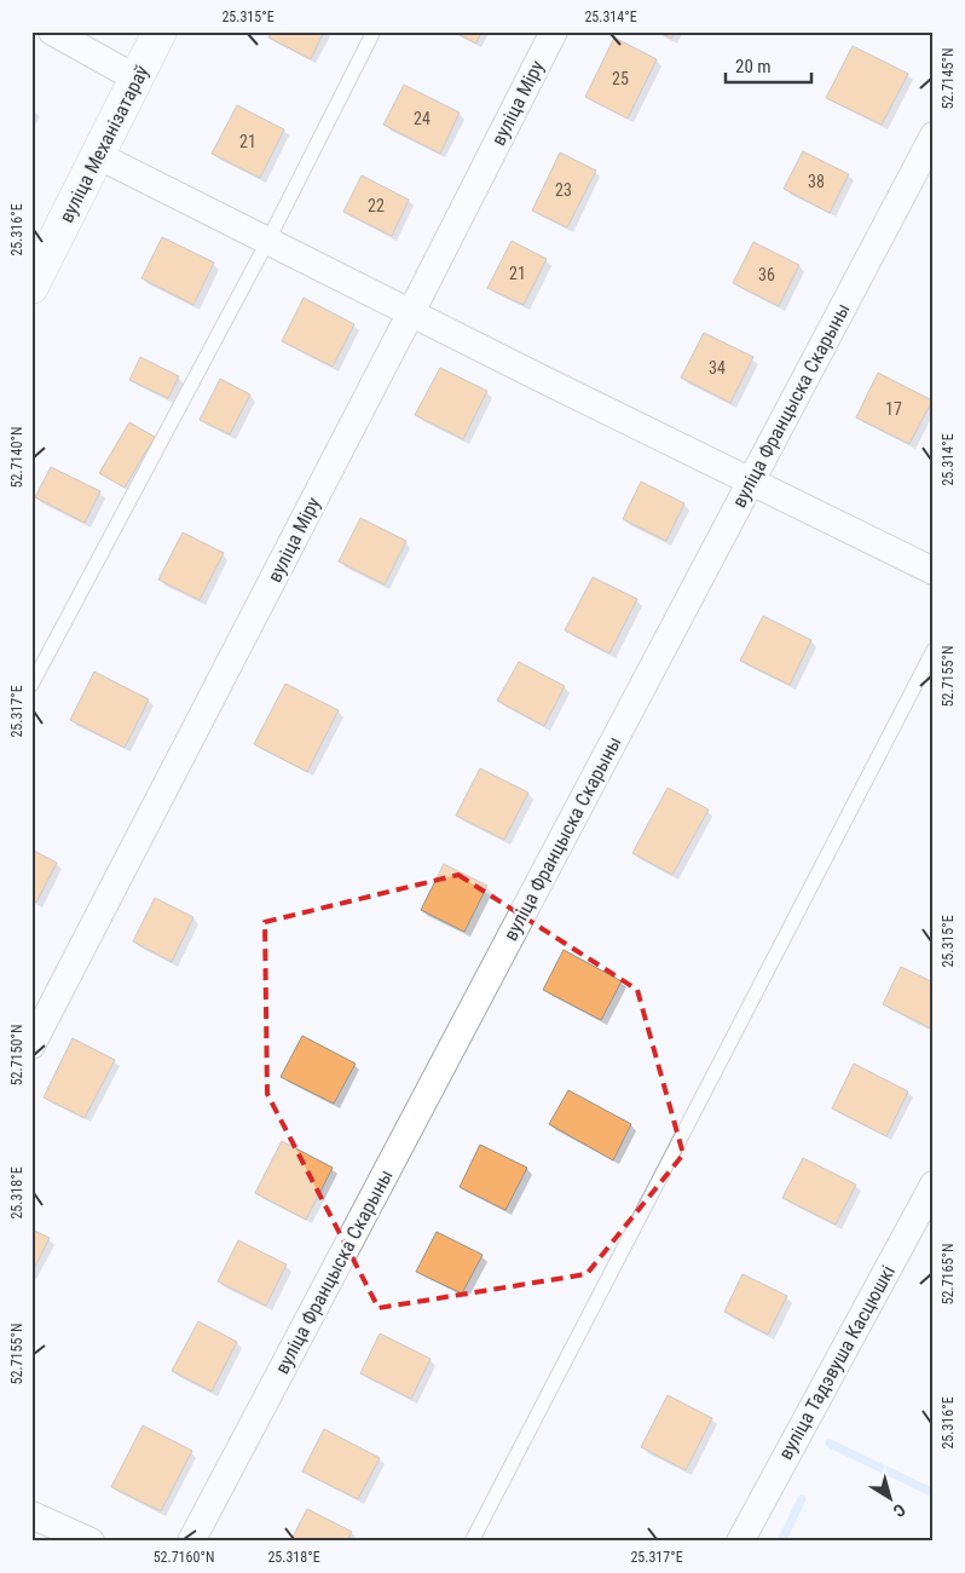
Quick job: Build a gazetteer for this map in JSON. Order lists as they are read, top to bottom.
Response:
{
  "streets": {
    "street": [
      "вуліца Міру",
      "вуліца Механізатараў",
      "вуліца Францыска Скарыны",
      "вуліца Тадэвуша Касцюшкі"
    ]
  },
  "house_numbers": [
    "25",
    "24",
    "21",
    "38",
    "23",
    "22",
    "21",
    "36",
    "34",
    "17"
  ],
  "scale_bar": "20 m",
  "north": "bottom right",
  "coordinates": [
    "25.315°E",
    "25.314°E",
    "52.7145°N",
    "25.316°E",
    "52.7140°N",
    "52.7155°N",
    "25.317°E",
    "52.7150°N",
    "25.318°E",
    "52.7165°N",
    "52.7160°N"
  ]
}
